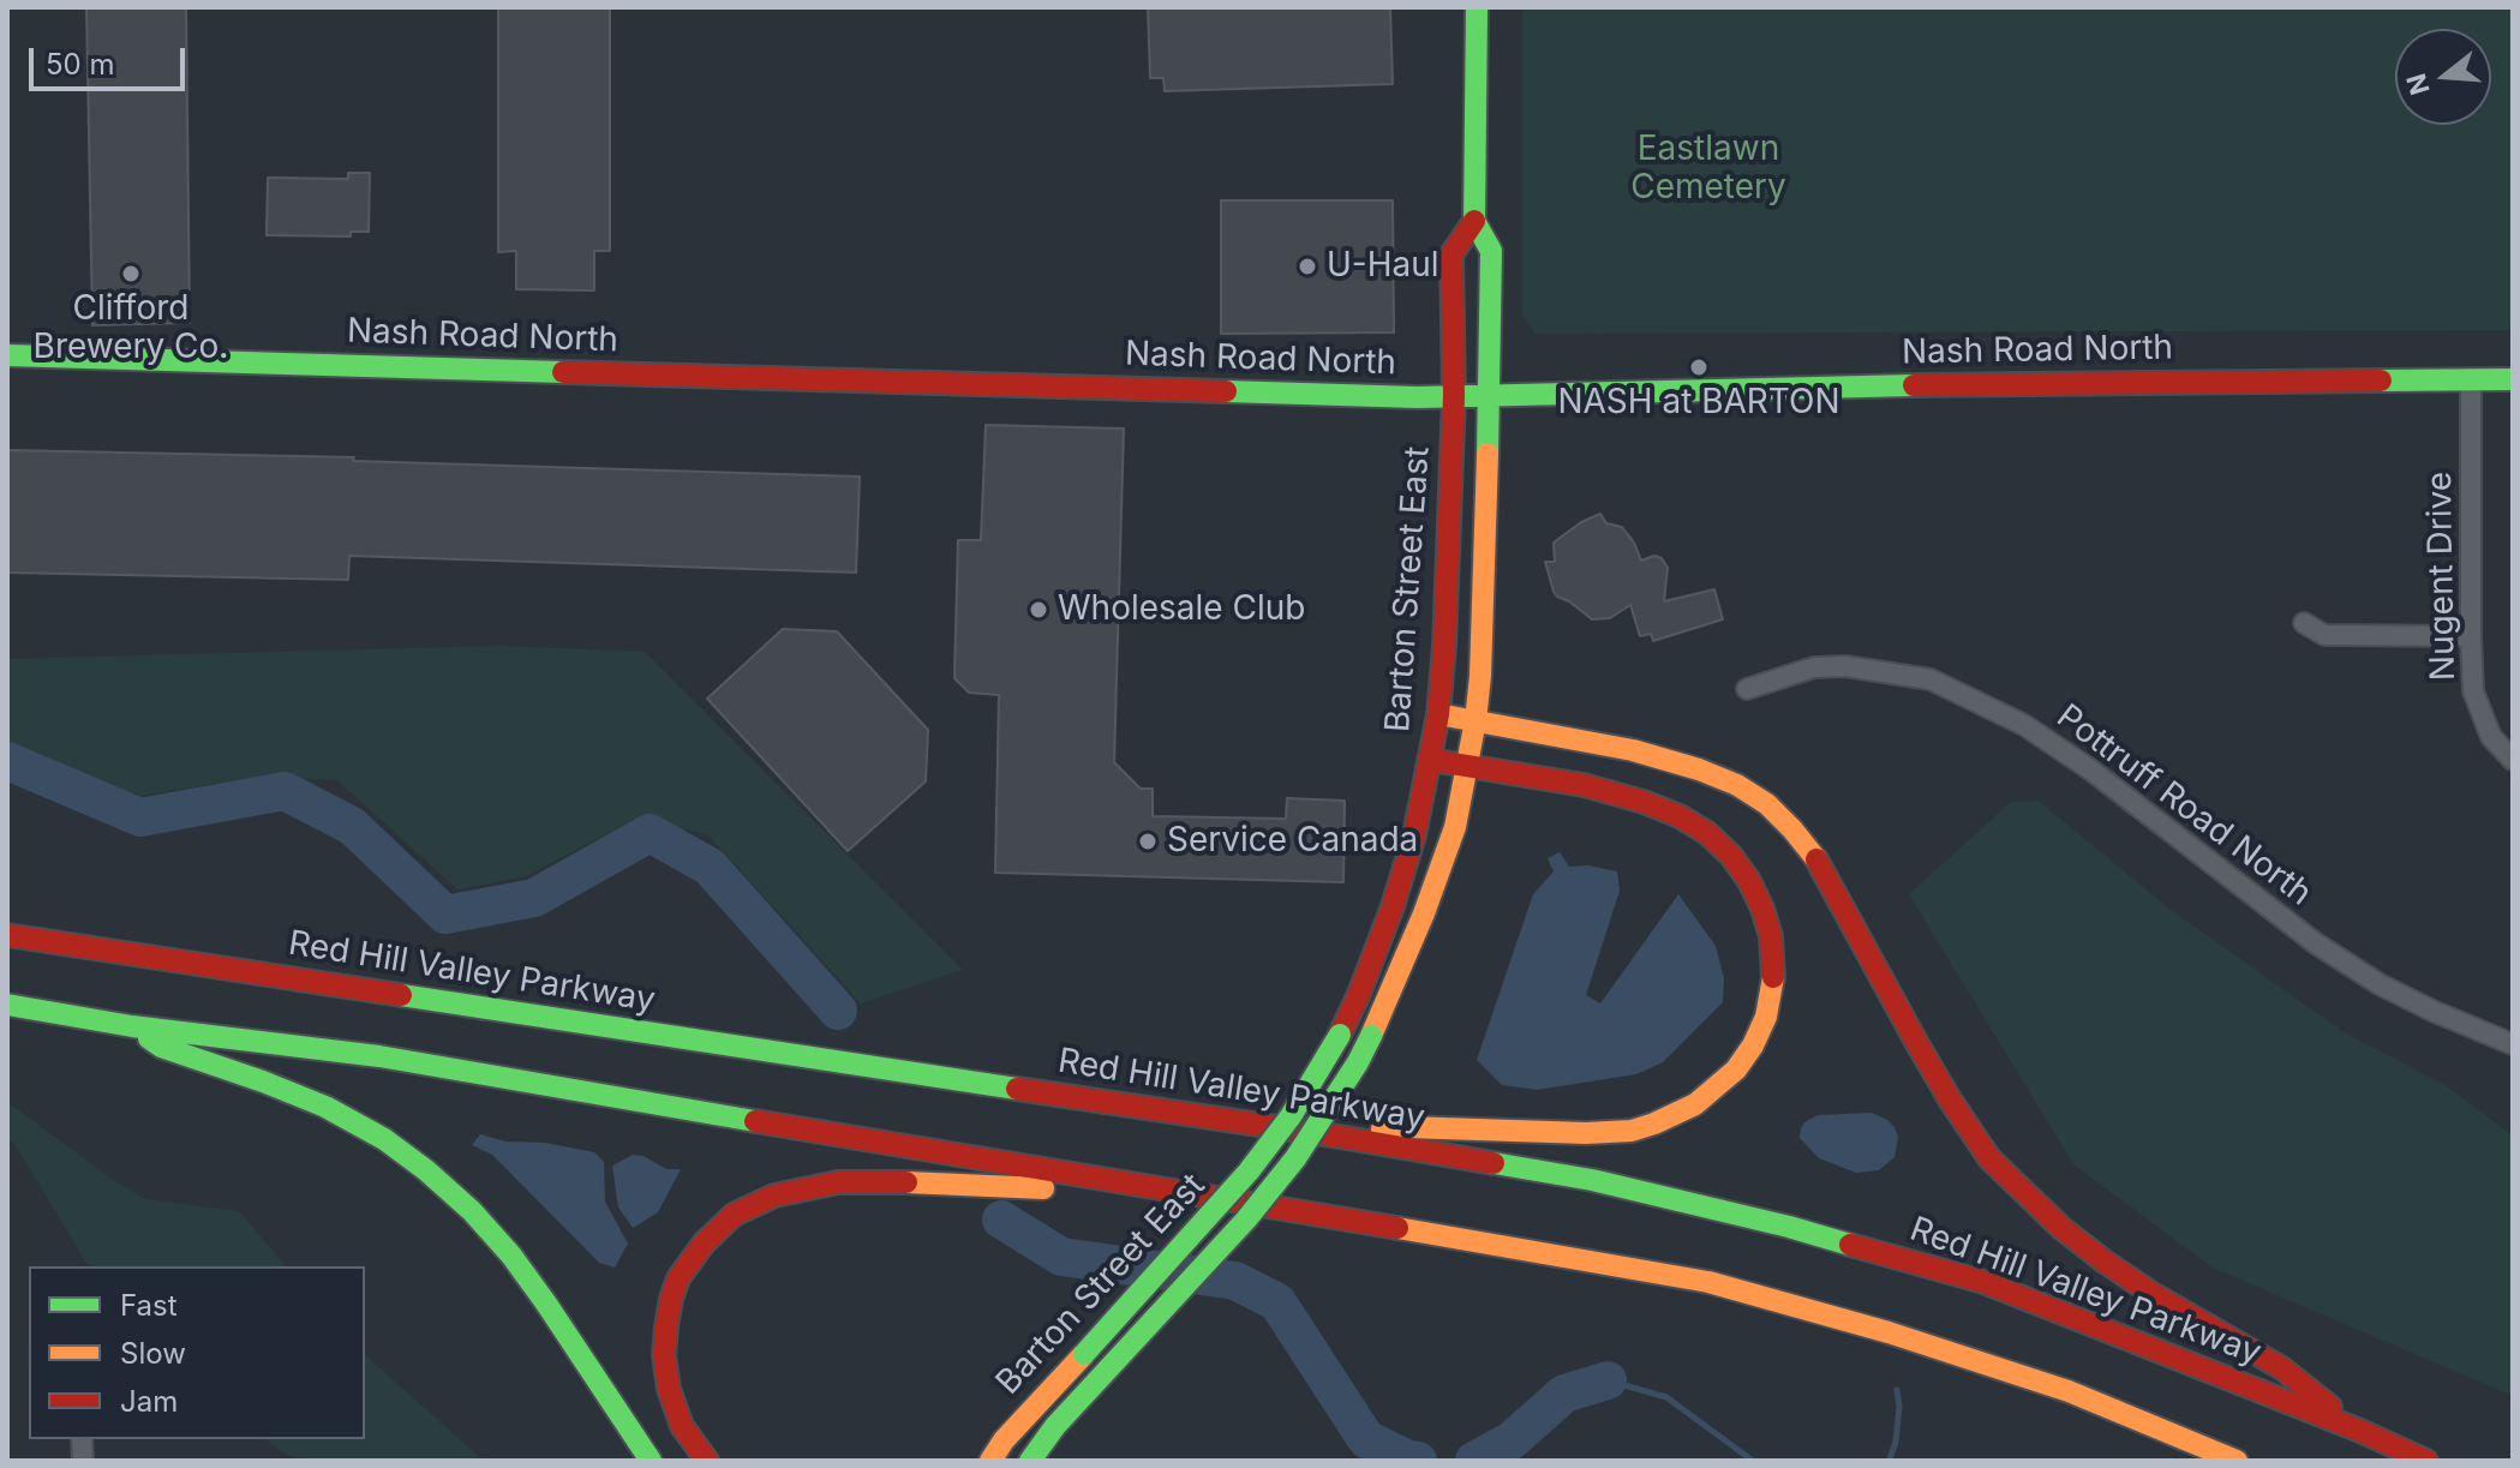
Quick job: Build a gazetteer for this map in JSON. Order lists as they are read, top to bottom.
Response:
{
  "streets": {
    "main road": ["Nash Road North", "Barton Street East", "Red Hill Valley Parkway"],
    "street": ["Nugent Drive", "Pottruff Road North"]
  },
  "crossings": [
    ["Nash Road North", "Nugent Drive"],
    ["Nash Road North", "Barton Street East"]
  ],
  "parks": ["Eastlawn Cemetery"],
  "places": [
    "U-Haul",
    "Clifford Brewery Co.",
    "NASH at BARTON",
    "Wholesale Club",
    "Service Canada"
  ],
  "legend": ["Fast", "Slow", "Jam"],
  "scale_bar": "50 m",
  "north": "left"
}
